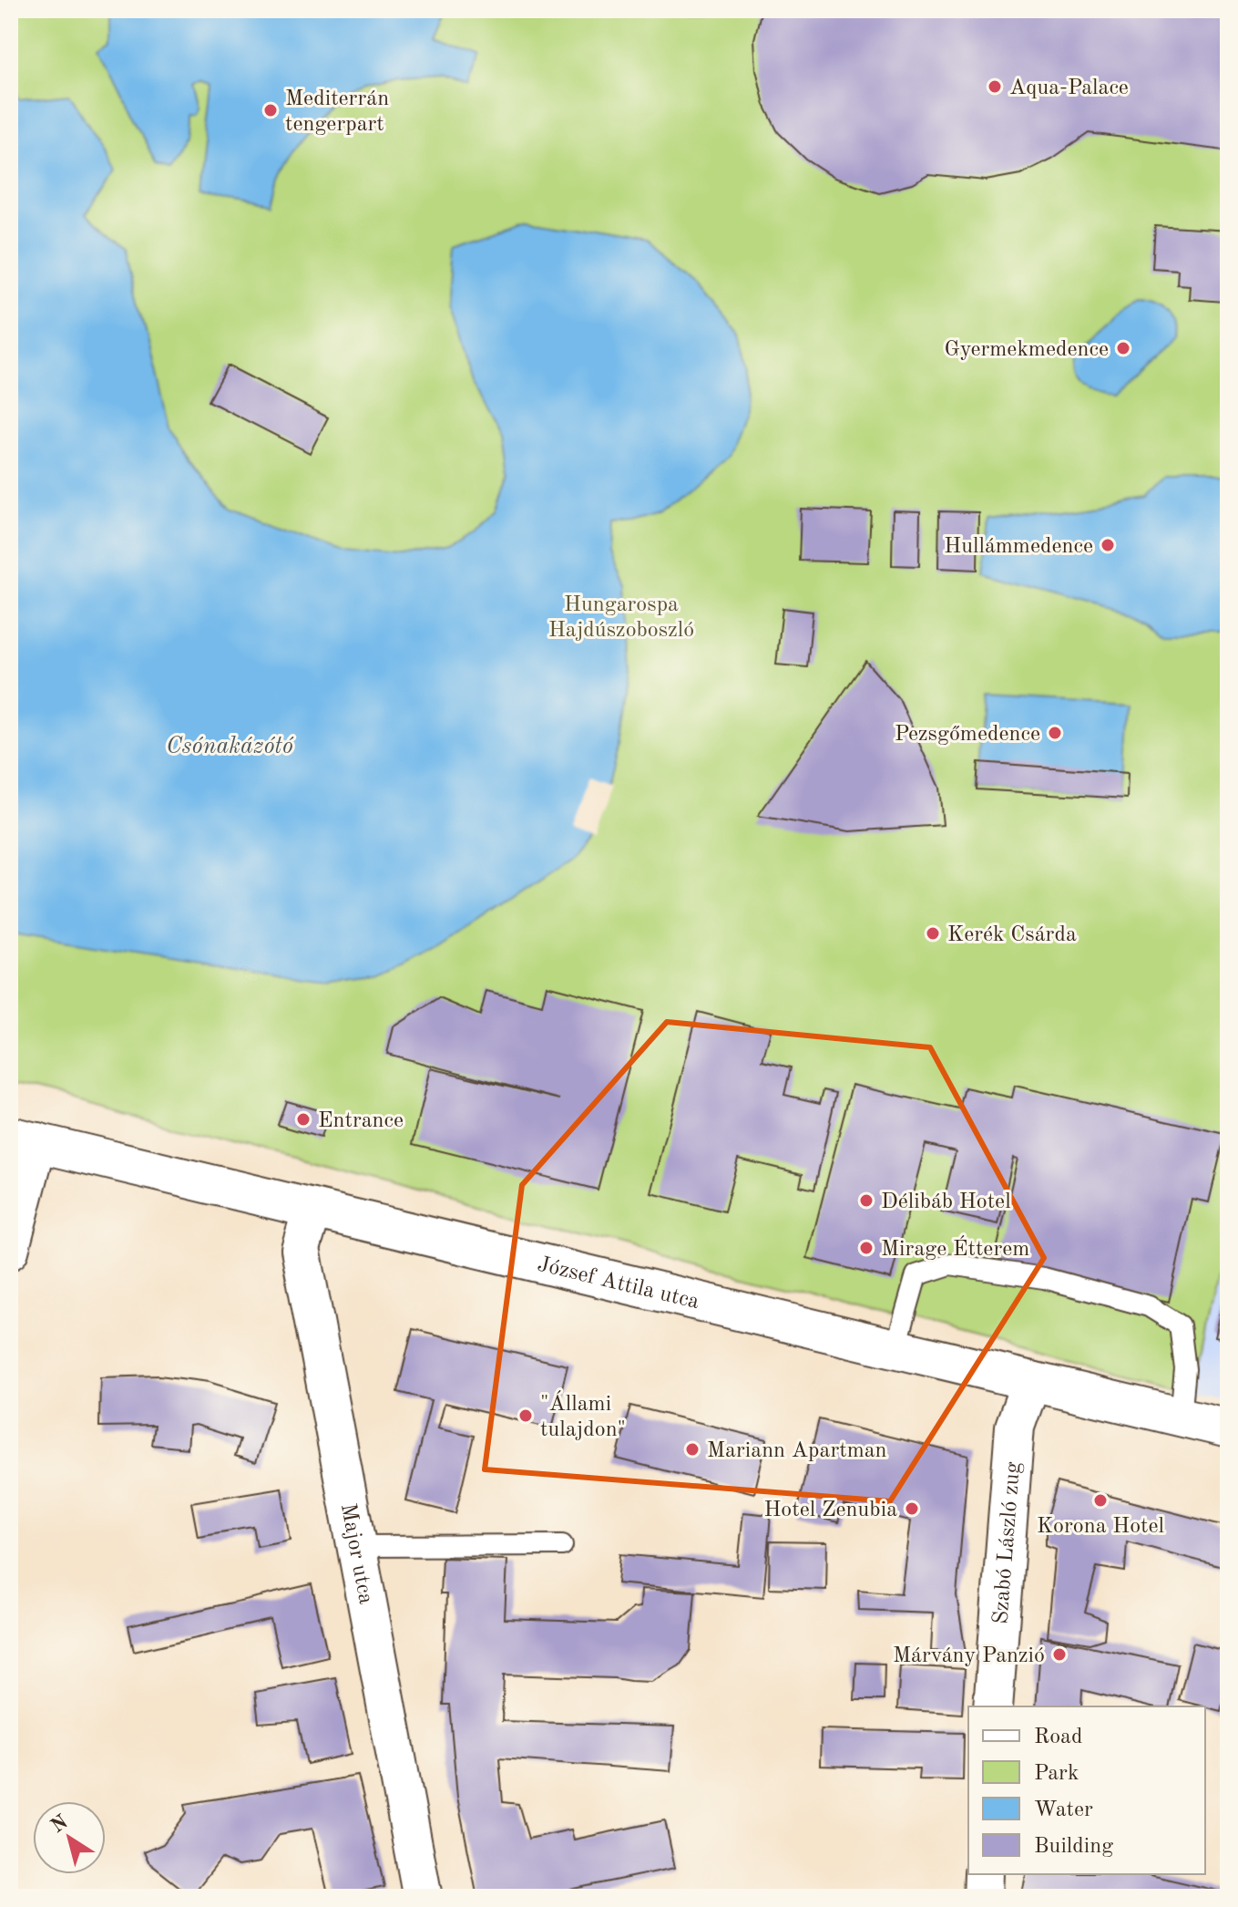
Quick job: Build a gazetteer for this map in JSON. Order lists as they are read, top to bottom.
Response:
{
  "streets": {
    "street": ["József Attila utca", "Szabó László zug", "Major utca"]
  },
  "crossings": [
    ["József Attila utca", "Szabó László zug"],
    ["József Attila utca", "Major utca"]
  ],
  "water": ["Csónakázótó"],
  "parks": ["Hungarospa Hajdúszoboszló"],
  "places": [
    "Aqua-Palace",
    "Mediterrán tengerpart",
    "Gyermekmedence",
    "Hullámmedence",
    "Pezsgőmedence",
    "Kerék Csárda",
    "Entrance",
    "Délibáb Hotel",
    "Mirage Étterem",
    "\"Állami tulajdon\"",
    "Mariann Apartman",
    "Korona Hotel",
    "Hotel Zenubia",
    "Márvány Panzió"
  ],
  "legend": [
    "Road",
    "Park",
    "Water",
    "Building"
  ],
  "north": "top left"
}
